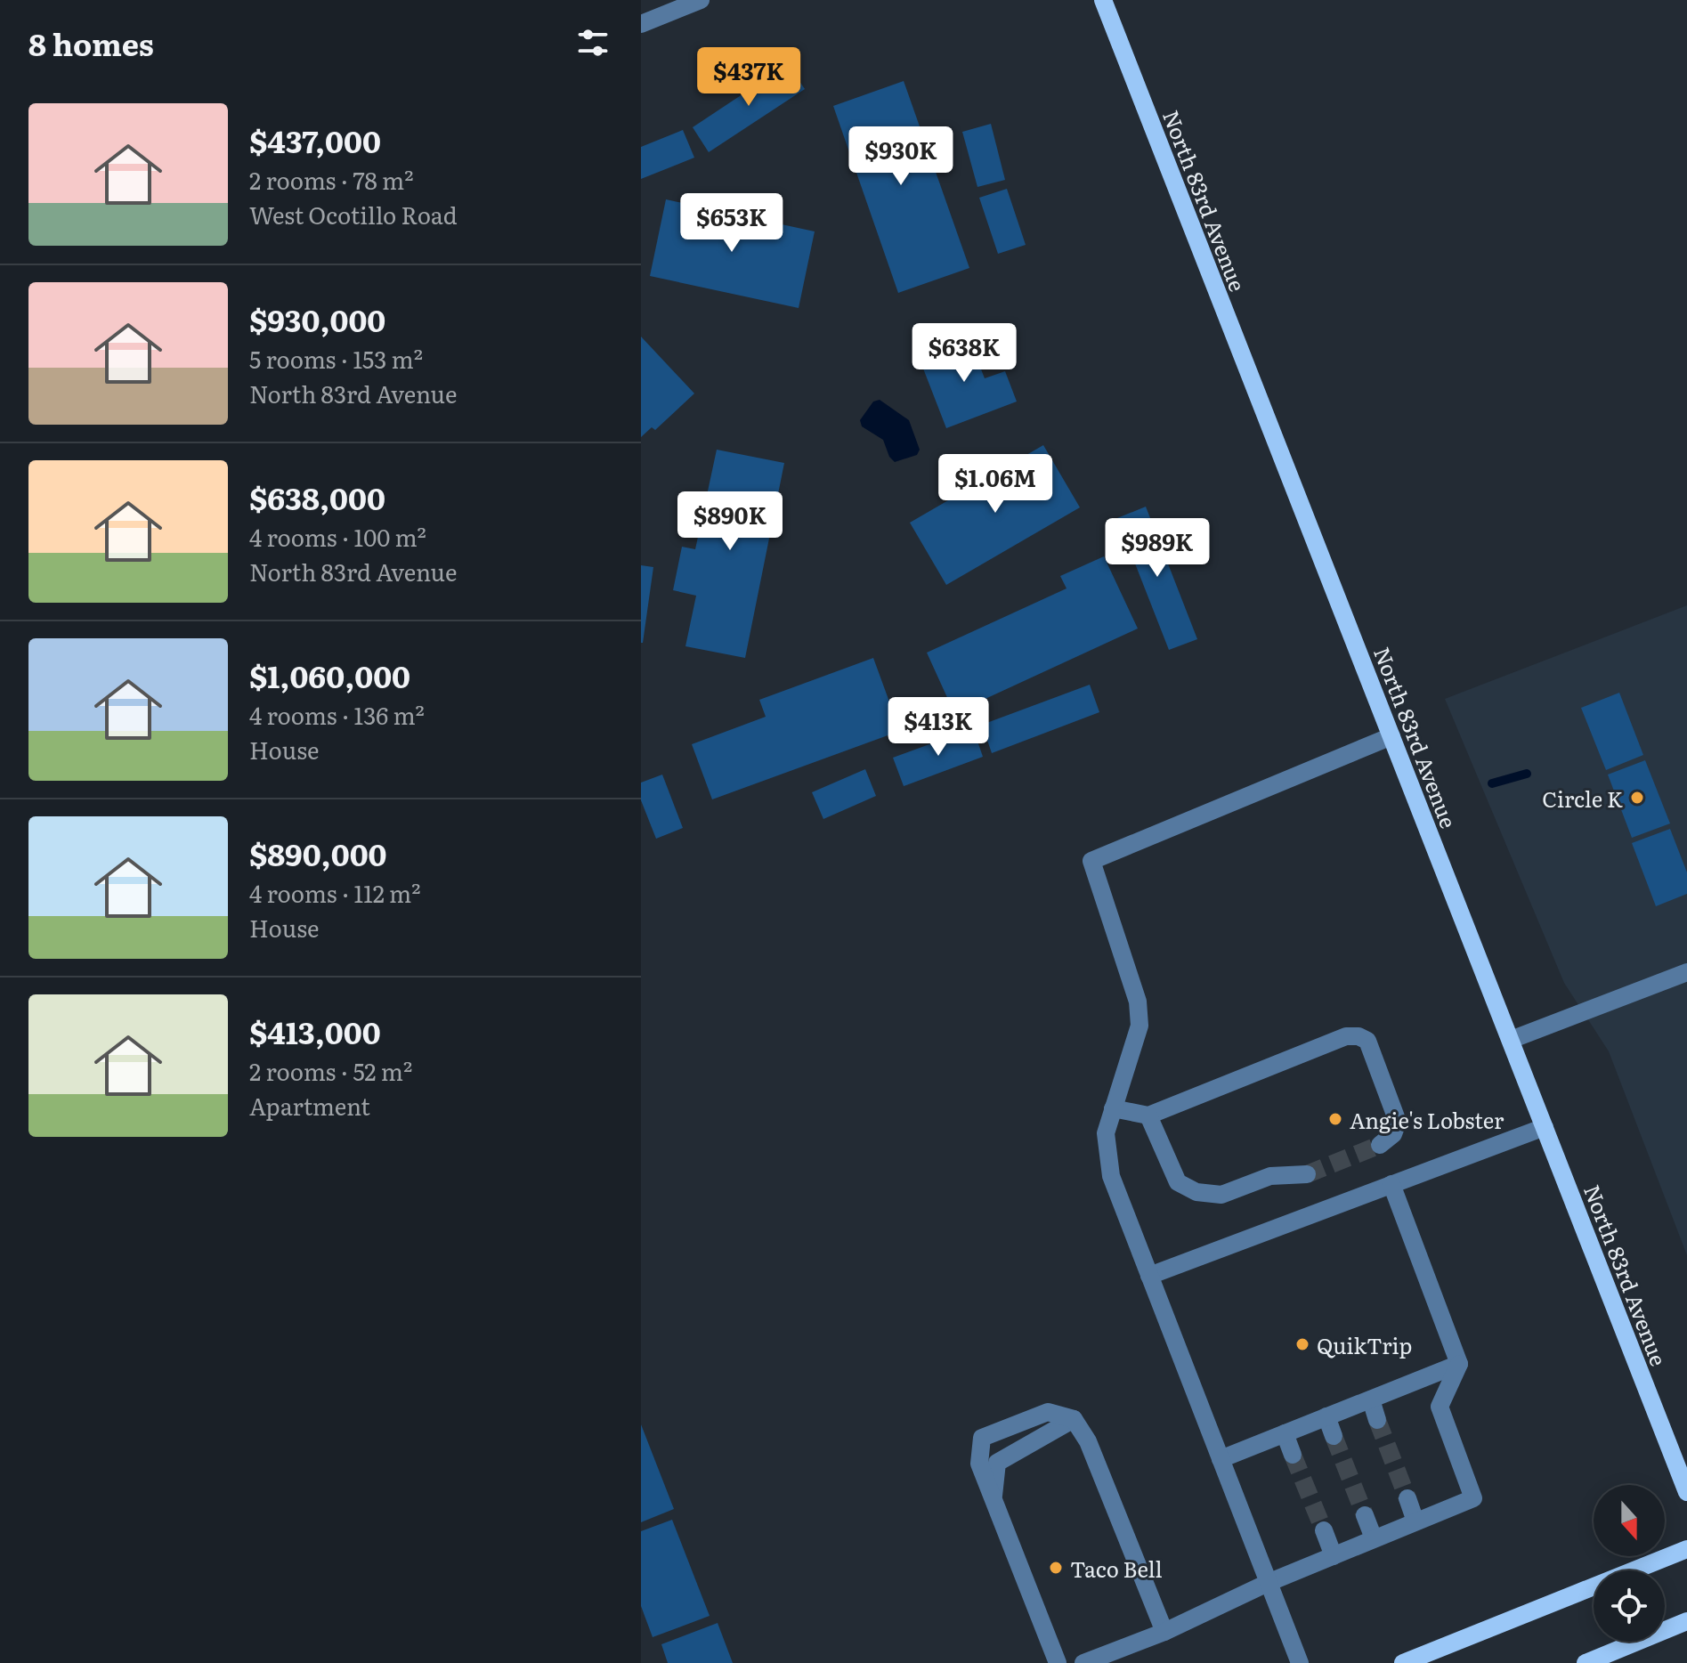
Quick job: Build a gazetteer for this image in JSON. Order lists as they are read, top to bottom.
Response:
{
  "streets": {
    "main road": ["North 83rd Avenue"]
  },
  "places": [
    "Circle K",
    "Angie's Lobster",
    "QuikTrip",
    "Taco Bell"
  ],
  "north": "bottom",
  "page": {
    "heading": "8 homes",
    "price": [
      "$437K",
      "$930K",
      "$653K",
      "$638K",
      "$1.06M",
      "$890K",
      "$989K",
      "$413K"
    ],
    "list": [
      {
        "name": "$437,000",
        "note": "2 rooms · 78 m² · West Ocotillo Road"
      },
      {
        "name": "$930,000",
        "note": "5 rooms · 153 m² · North 83rd Avenue"
      },
      {
        "name": "$638,000",
        "note": "4 rooms · 100 m² · North 83rd Avenue"
      },
      {
        "name": "$1,060,000",
        "note": "4 rooms · 136 m² · House"
      },
      {
        "name": "$890,000",
        "note": "4 rooms · 112 m² · House"
      },
      {
        "name": "$413,000",
        "note": "2 rooms · 52 m² · Apartment"
      }
    ]
  }
}
